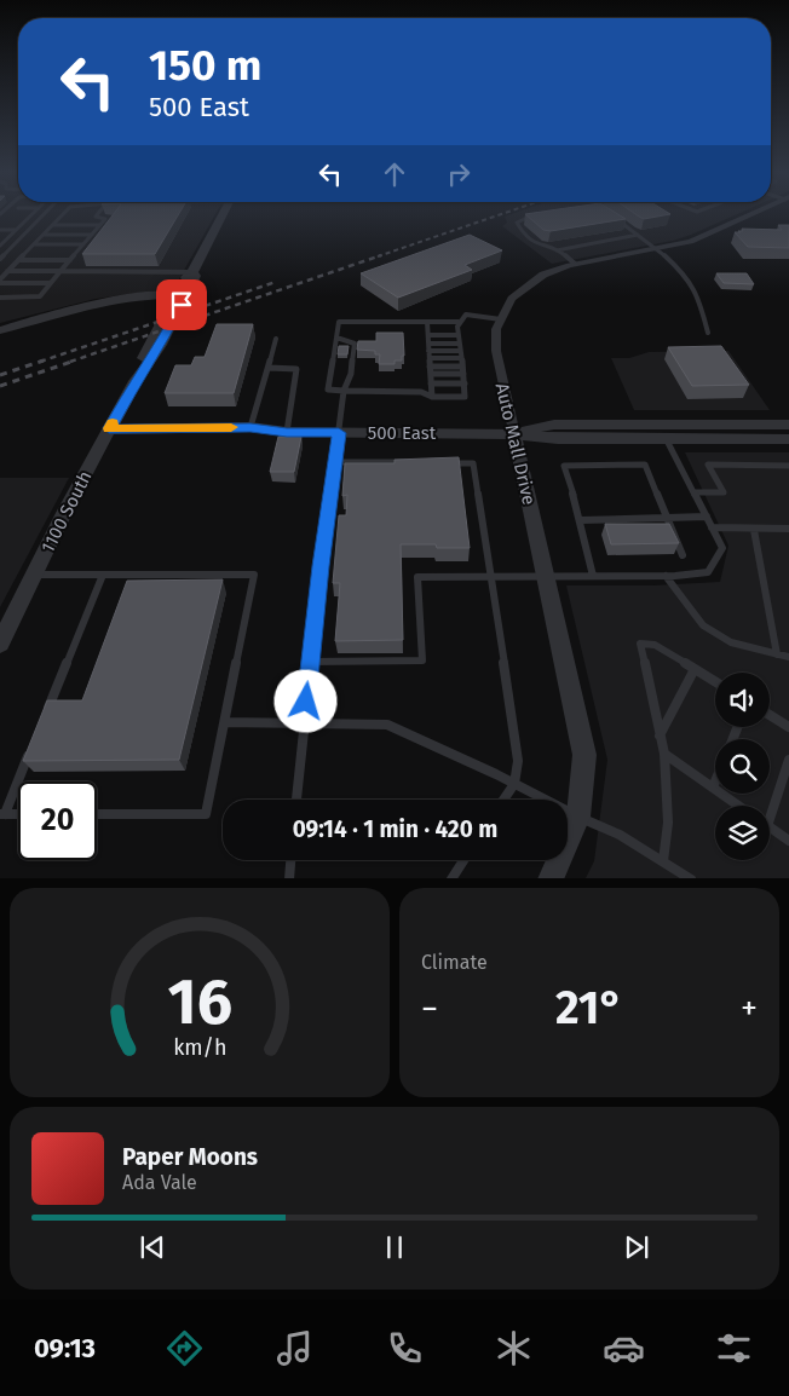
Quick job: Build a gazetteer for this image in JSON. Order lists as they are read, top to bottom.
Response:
{
  "streets": {
    "street": ["500 East", "Auto Mall Drive", "1100 South"]
  },
  "crossings": [
    ["500 East", "Auto Mall Drive"],
    ["500 East", "1100 South"]
  ],
  "page": {
    "turn": ["150 m", "500 East"],
    "limit": "20",
    "trip": "09:14 · 1 min · 420 m",
    "tile": "Climate",
    "heat": ["−", "21°", "+"],
    "song": ["Paper Moons", "Ada Vale"],
    "tabs": "09:13",
    "gauge": ["16", "km/h"]
  }
}
